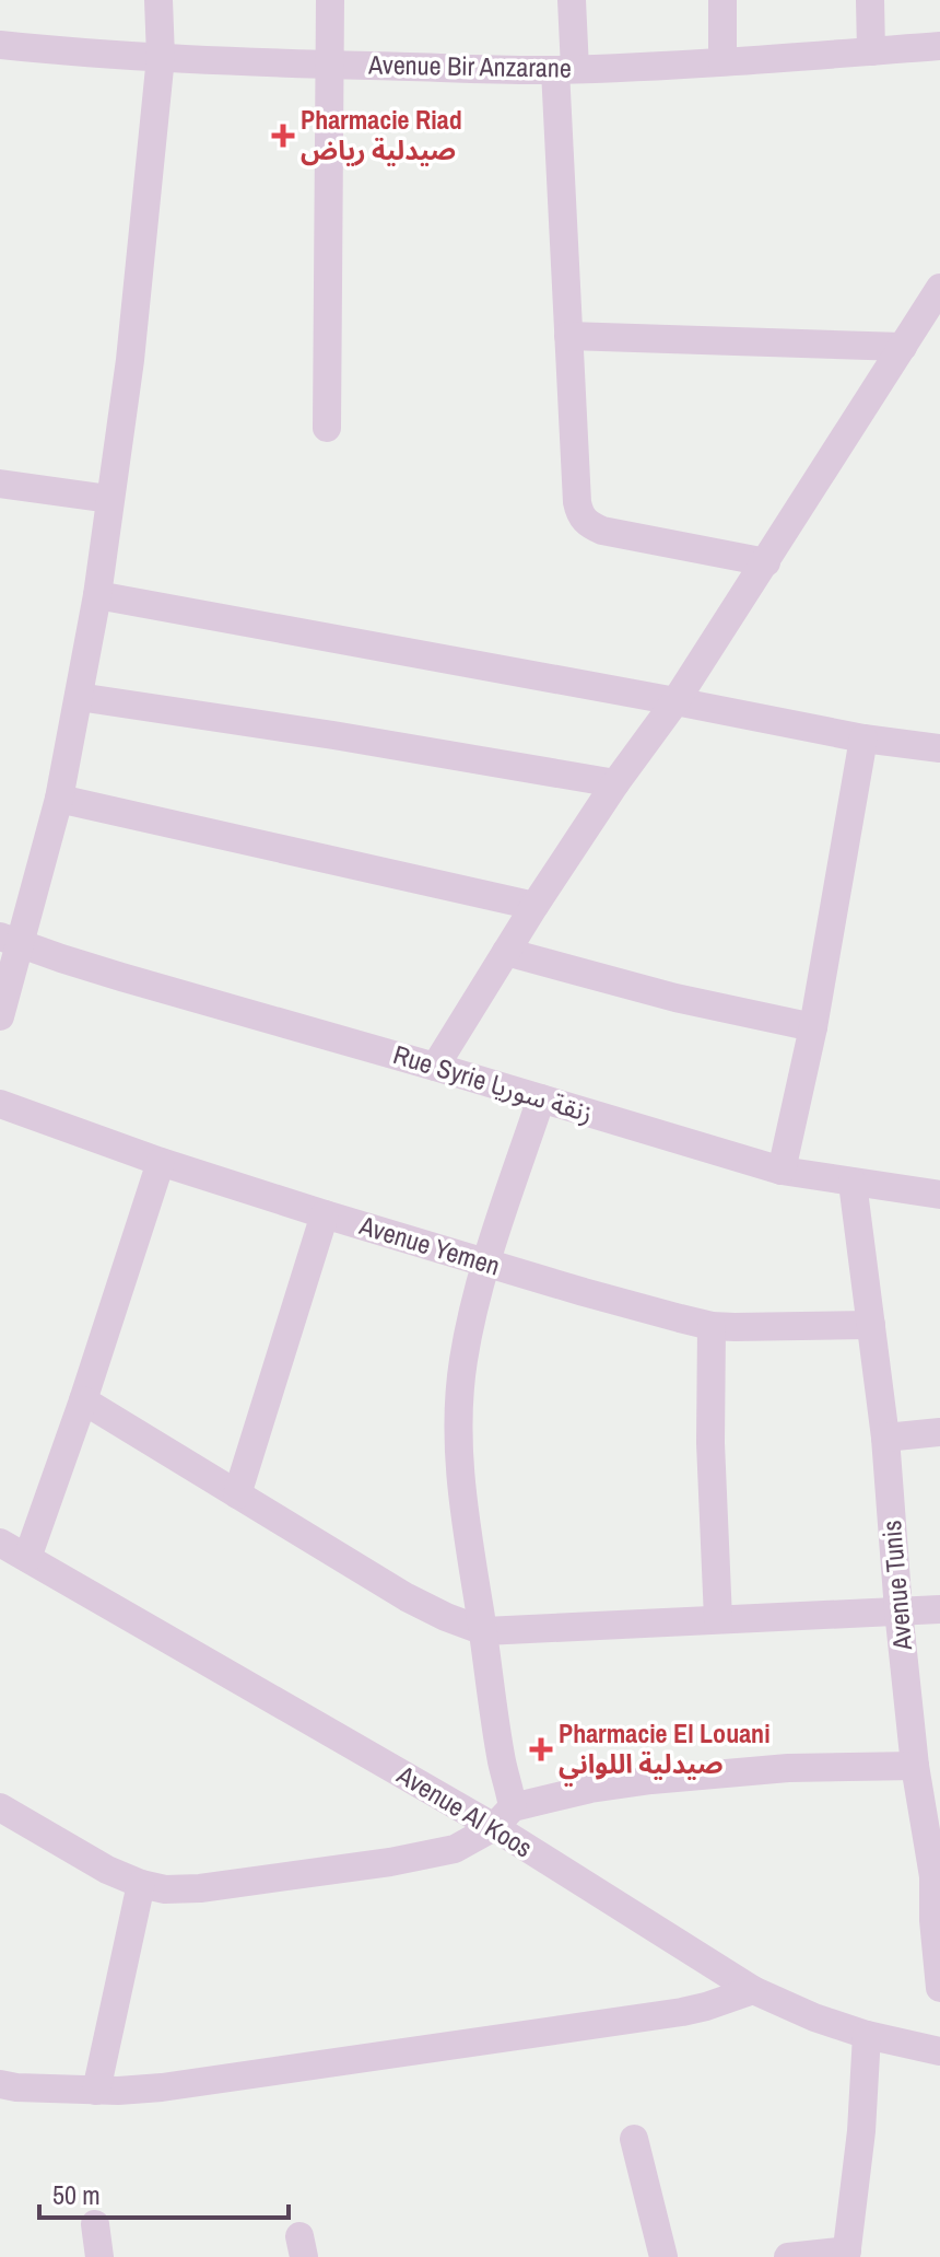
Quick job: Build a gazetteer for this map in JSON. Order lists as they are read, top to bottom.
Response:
{
  "streets": {
    "street": [
      "Avenue Bir Anzarane",
      "Rue Syrie زنقة سوريا",
      "Avenue Yemen",
      "Avenue Tunis",
      "Avenue Al Koos"
    ]
  },
  "crossings": [
    ["Rue Syrie زنقة سوريا", "Avenue Tunis"],
    ["Avenue Yemen", "Avenue Tunis"]
  ],
  "places": {
    "health": ["Pharmacie Riad صيدلية رياض", "Pharmacie El Louani صيدلية اللواني"]
  },
  "scale_bar": "50 m"
}
